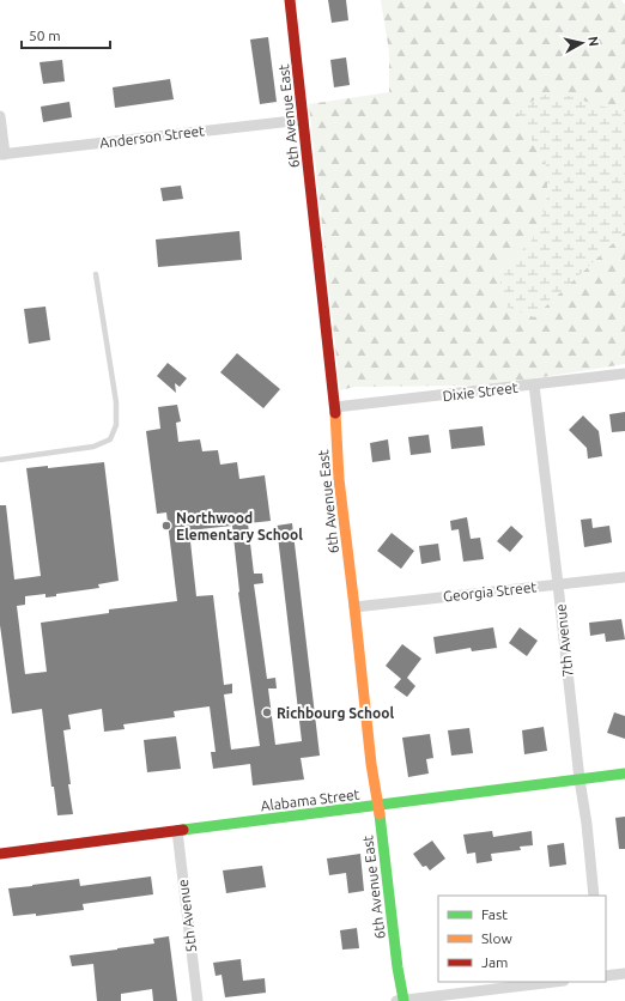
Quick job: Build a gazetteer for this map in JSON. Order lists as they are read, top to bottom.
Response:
{
  "streets": {
    "street": [
      "6th Avenue East",
      "Anderson Street",
      "Dixie Street",
      "Georgia Street",
      "7th Avenue",
      "Alabama Street",
      "5th Avenue"
    ]
  },
  "crossings": [
    ["6th Avenue East", "Anderson Street"],
    ["6th Avenue East", "Dixie Street"],
    ["6th Avenue East", "Georgia Street"],
    ["6th Avenue East", "Alabama Street"],
    ["Dixie Street", "7th Avenue"],
    ["Georgia Street", "7th Avenue"],
    ["7th Avenue", "Alabama Street"],
    ["Alabama Street", "5th Avenue"]
  ],
  "places": ["Northwood Elementary School", "Richbourg School"],
  "legend": ["Fast", "Slow", "Jam"],
  "scale_bar": "50 m",
  "north": "right"
}
